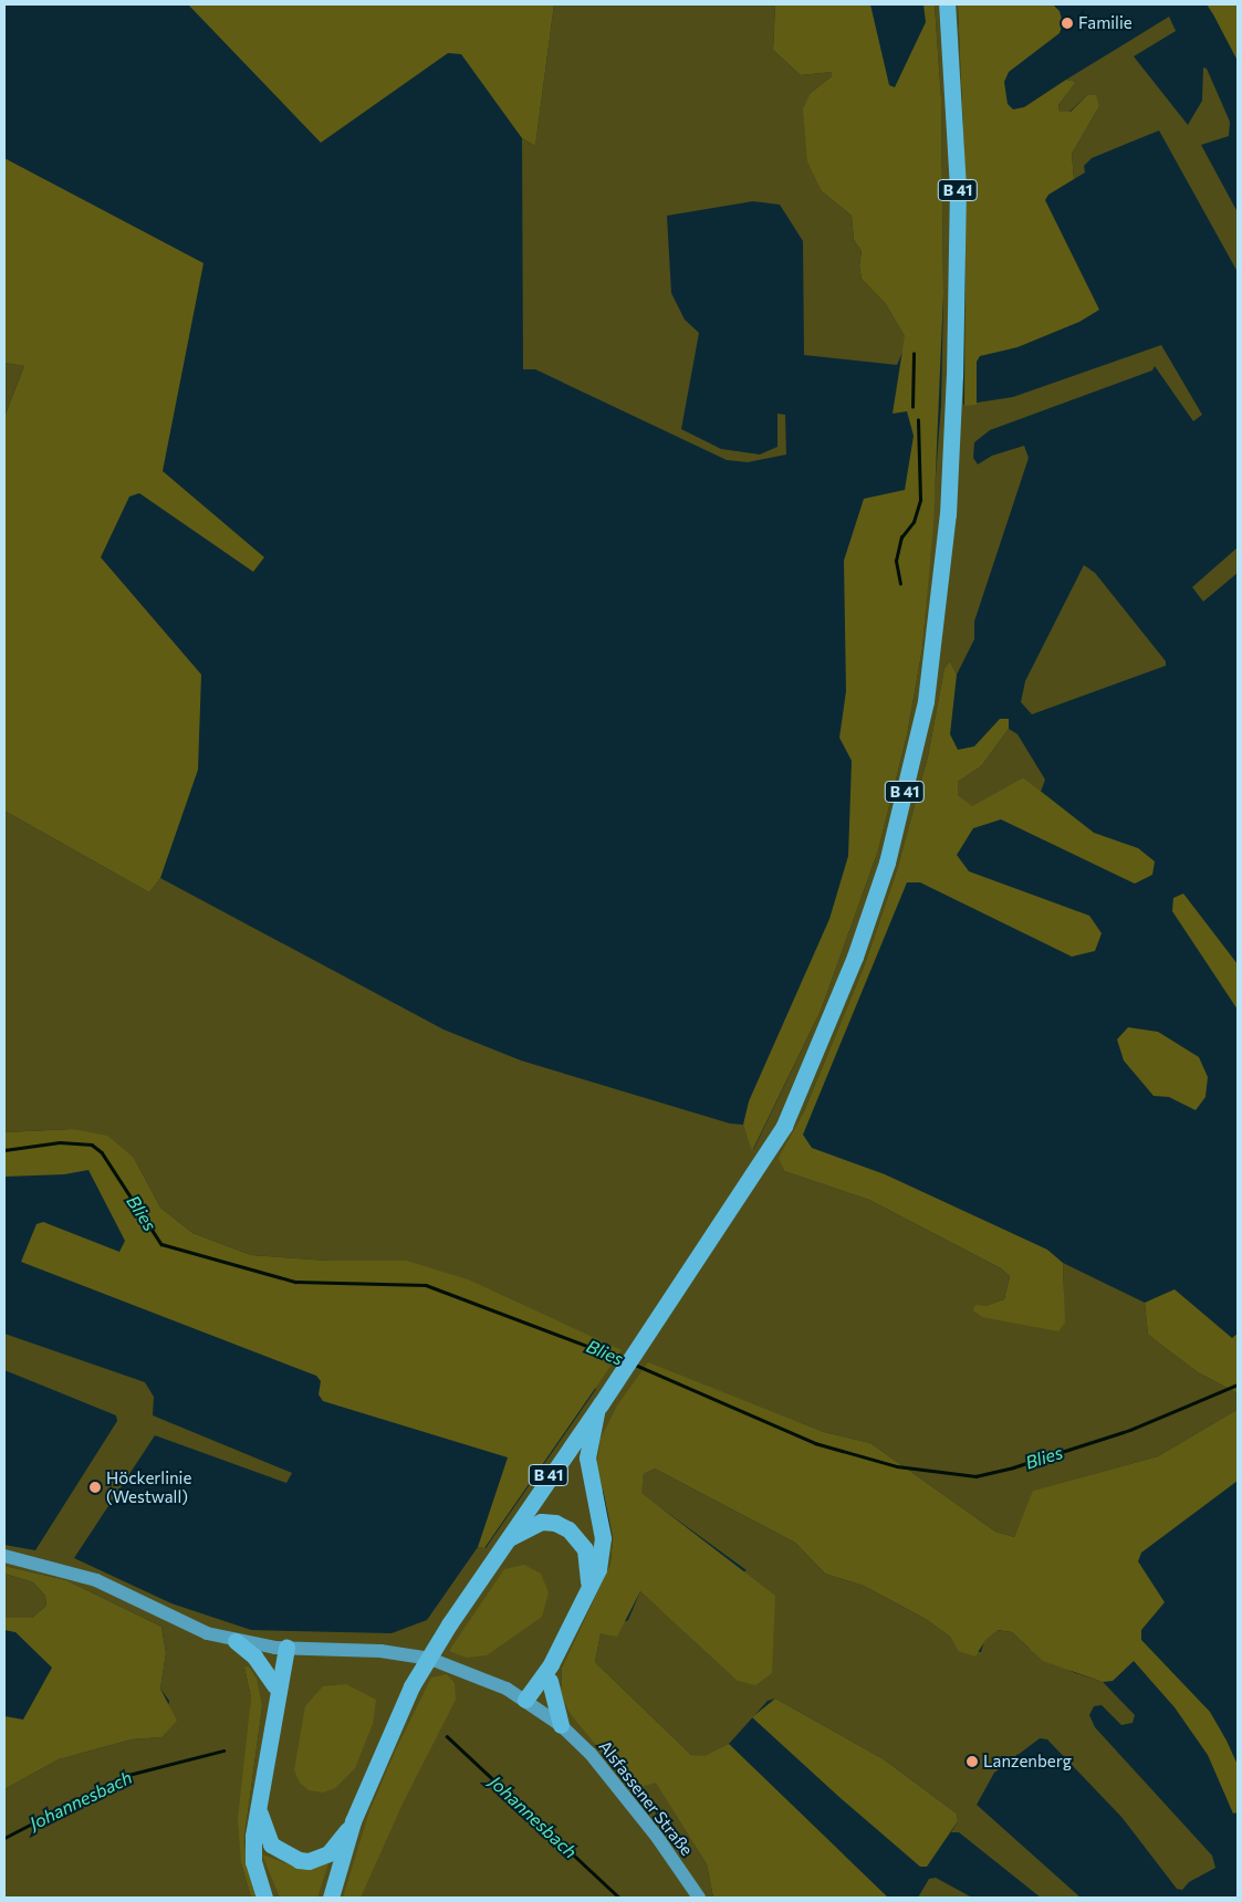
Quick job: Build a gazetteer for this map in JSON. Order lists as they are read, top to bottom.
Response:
{
  "streets": {
    "highway": ["B 41"],
    "main road": ["Alsfassener Straße"]
  },
  "water": ["Blies", "Johannesbach"],
  "places": ["Familie", "Höckerlinie (Westwall)", "Lanzenberg"]
}
